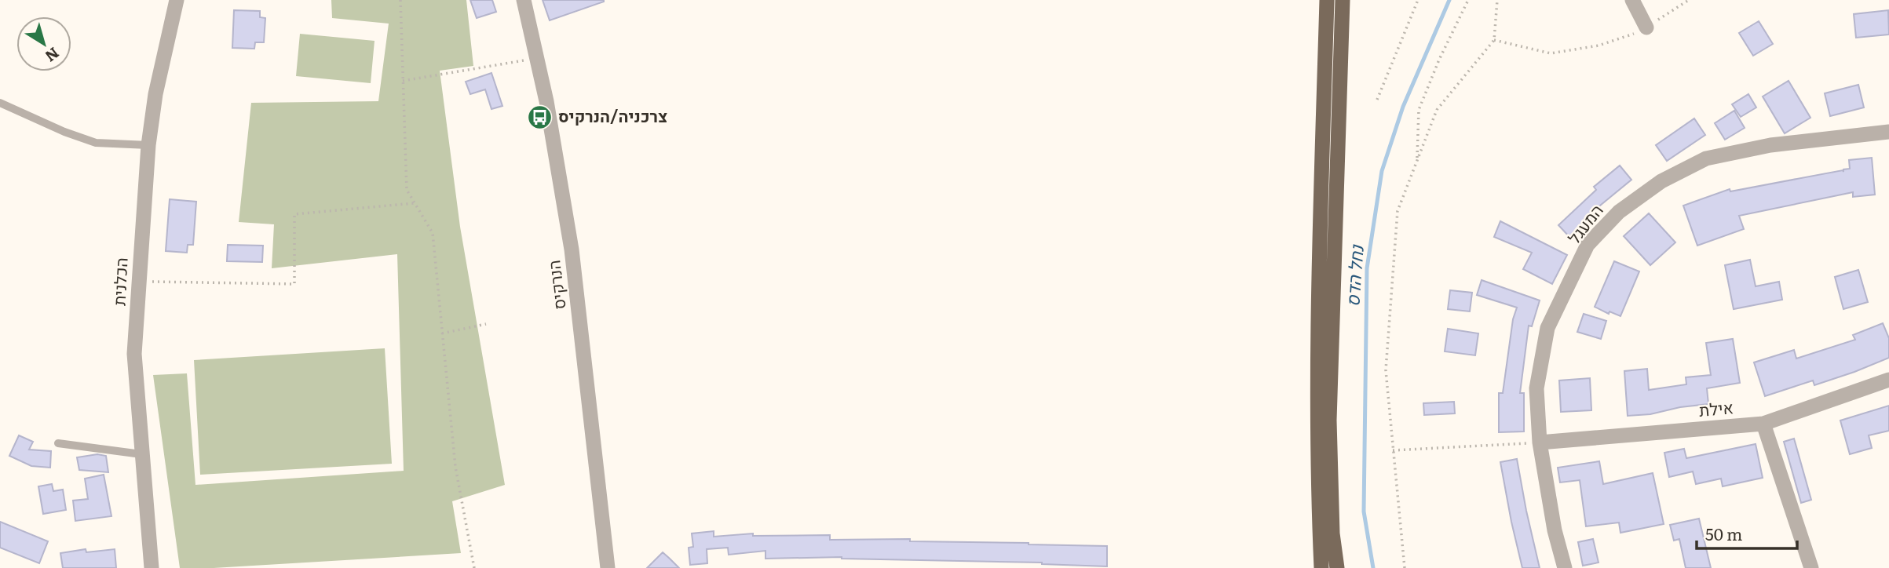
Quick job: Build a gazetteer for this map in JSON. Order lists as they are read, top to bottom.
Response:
{
  "streets": {
    "street": [
      "המעגל",
      "הכלנית",
      "הנרקיס",
      "אילת"
    ]
  },
  "crossings": [
    ["המעגל", "אילת"]
  ],
  "water": ["נחל הדס"],
  "places": {
    "bus stop": ["צרכניה/הנרקיס"]
  },
  "scale_bar": "50 m",
  "north": "bottom right"
}
